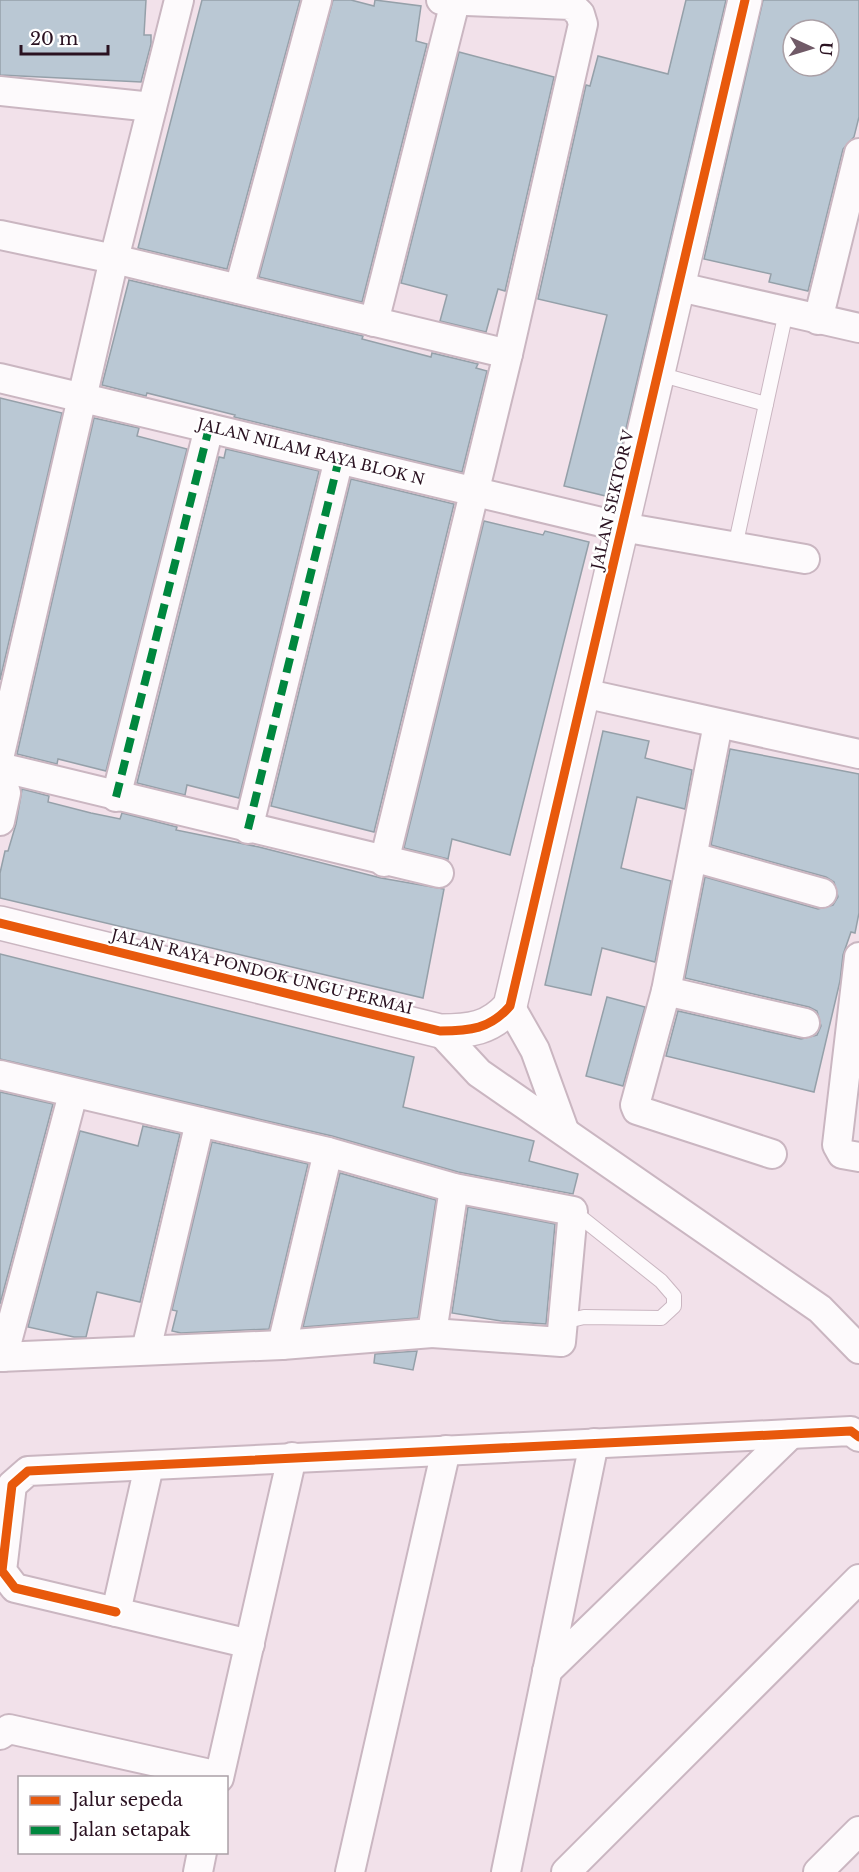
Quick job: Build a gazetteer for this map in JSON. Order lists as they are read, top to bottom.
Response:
{
  "streets": {
    "street": ["JALAN NILAM RAYA BLOK N", "JALAN SEKTOR V", "JALAN RAYA PONDOK UNGU PERMAI"]
  },
  "crossings": [
    ["JALAN NILAM RAYA BLOK N", "JALAN SEKTOR V"],
    ["JALAN SEKTOR V", "JALAN RAYA PONDOK UNGU PERMAI"]
  ],
  "legend": ["Jalur sepeda", "Jalan setapak"],
  "scale_bar": "20 m",
  "north": "right"
}
